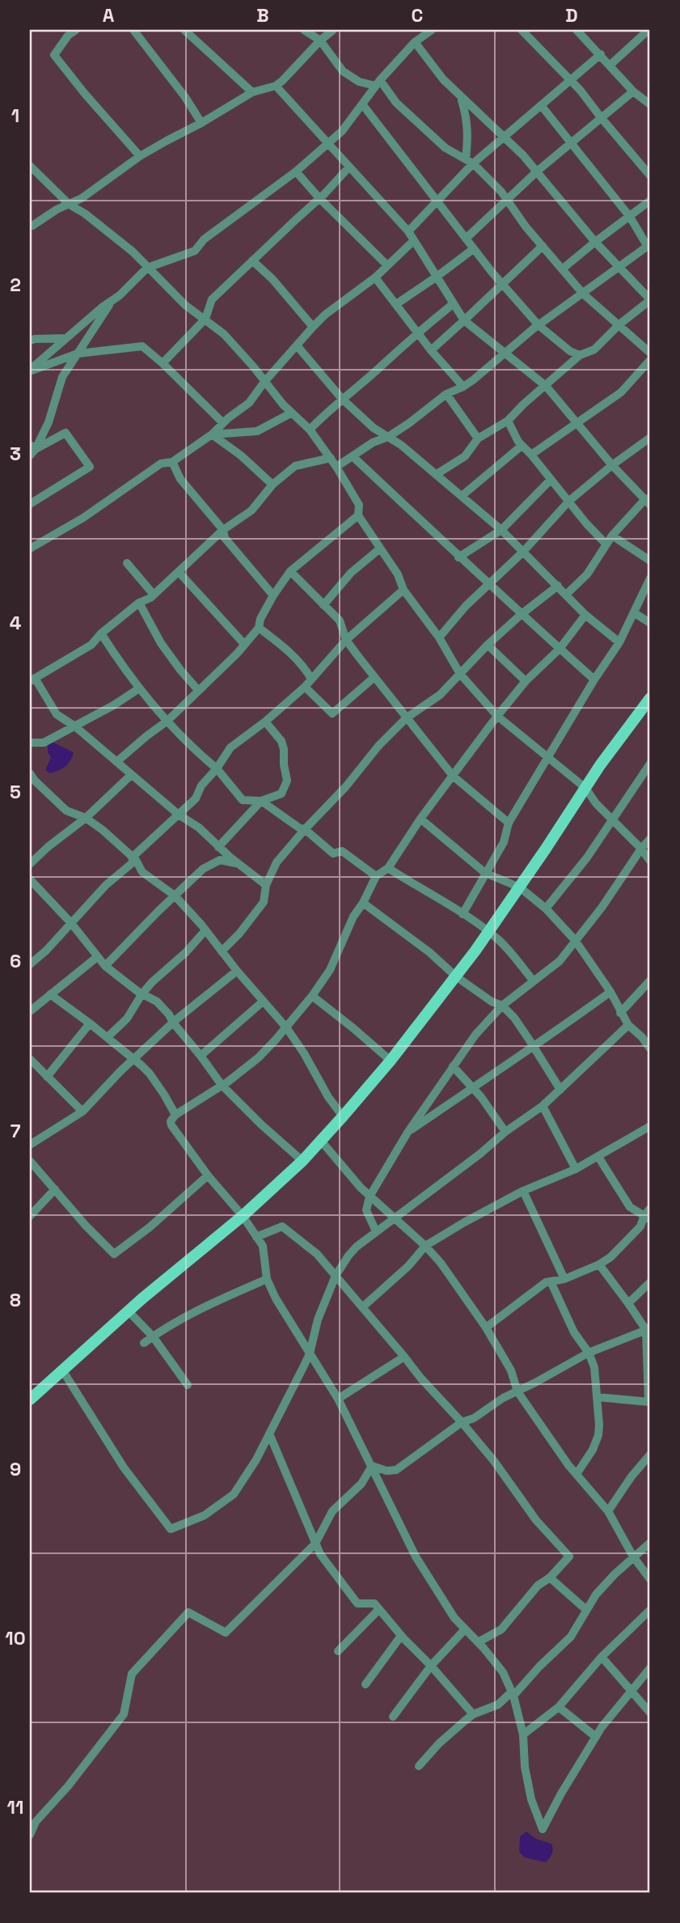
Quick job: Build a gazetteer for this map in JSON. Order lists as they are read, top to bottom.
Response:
{
  "grid": {
    "columns": [
      "A",
      "B",
      "C",
      "D"
    ],
    "rows": [
      "1",
      "2",
      "3",
      "4",
      "5",
      "6",
      "7",
      "8",
      "9",
      "10",
      "11"
    ]
  }
}
